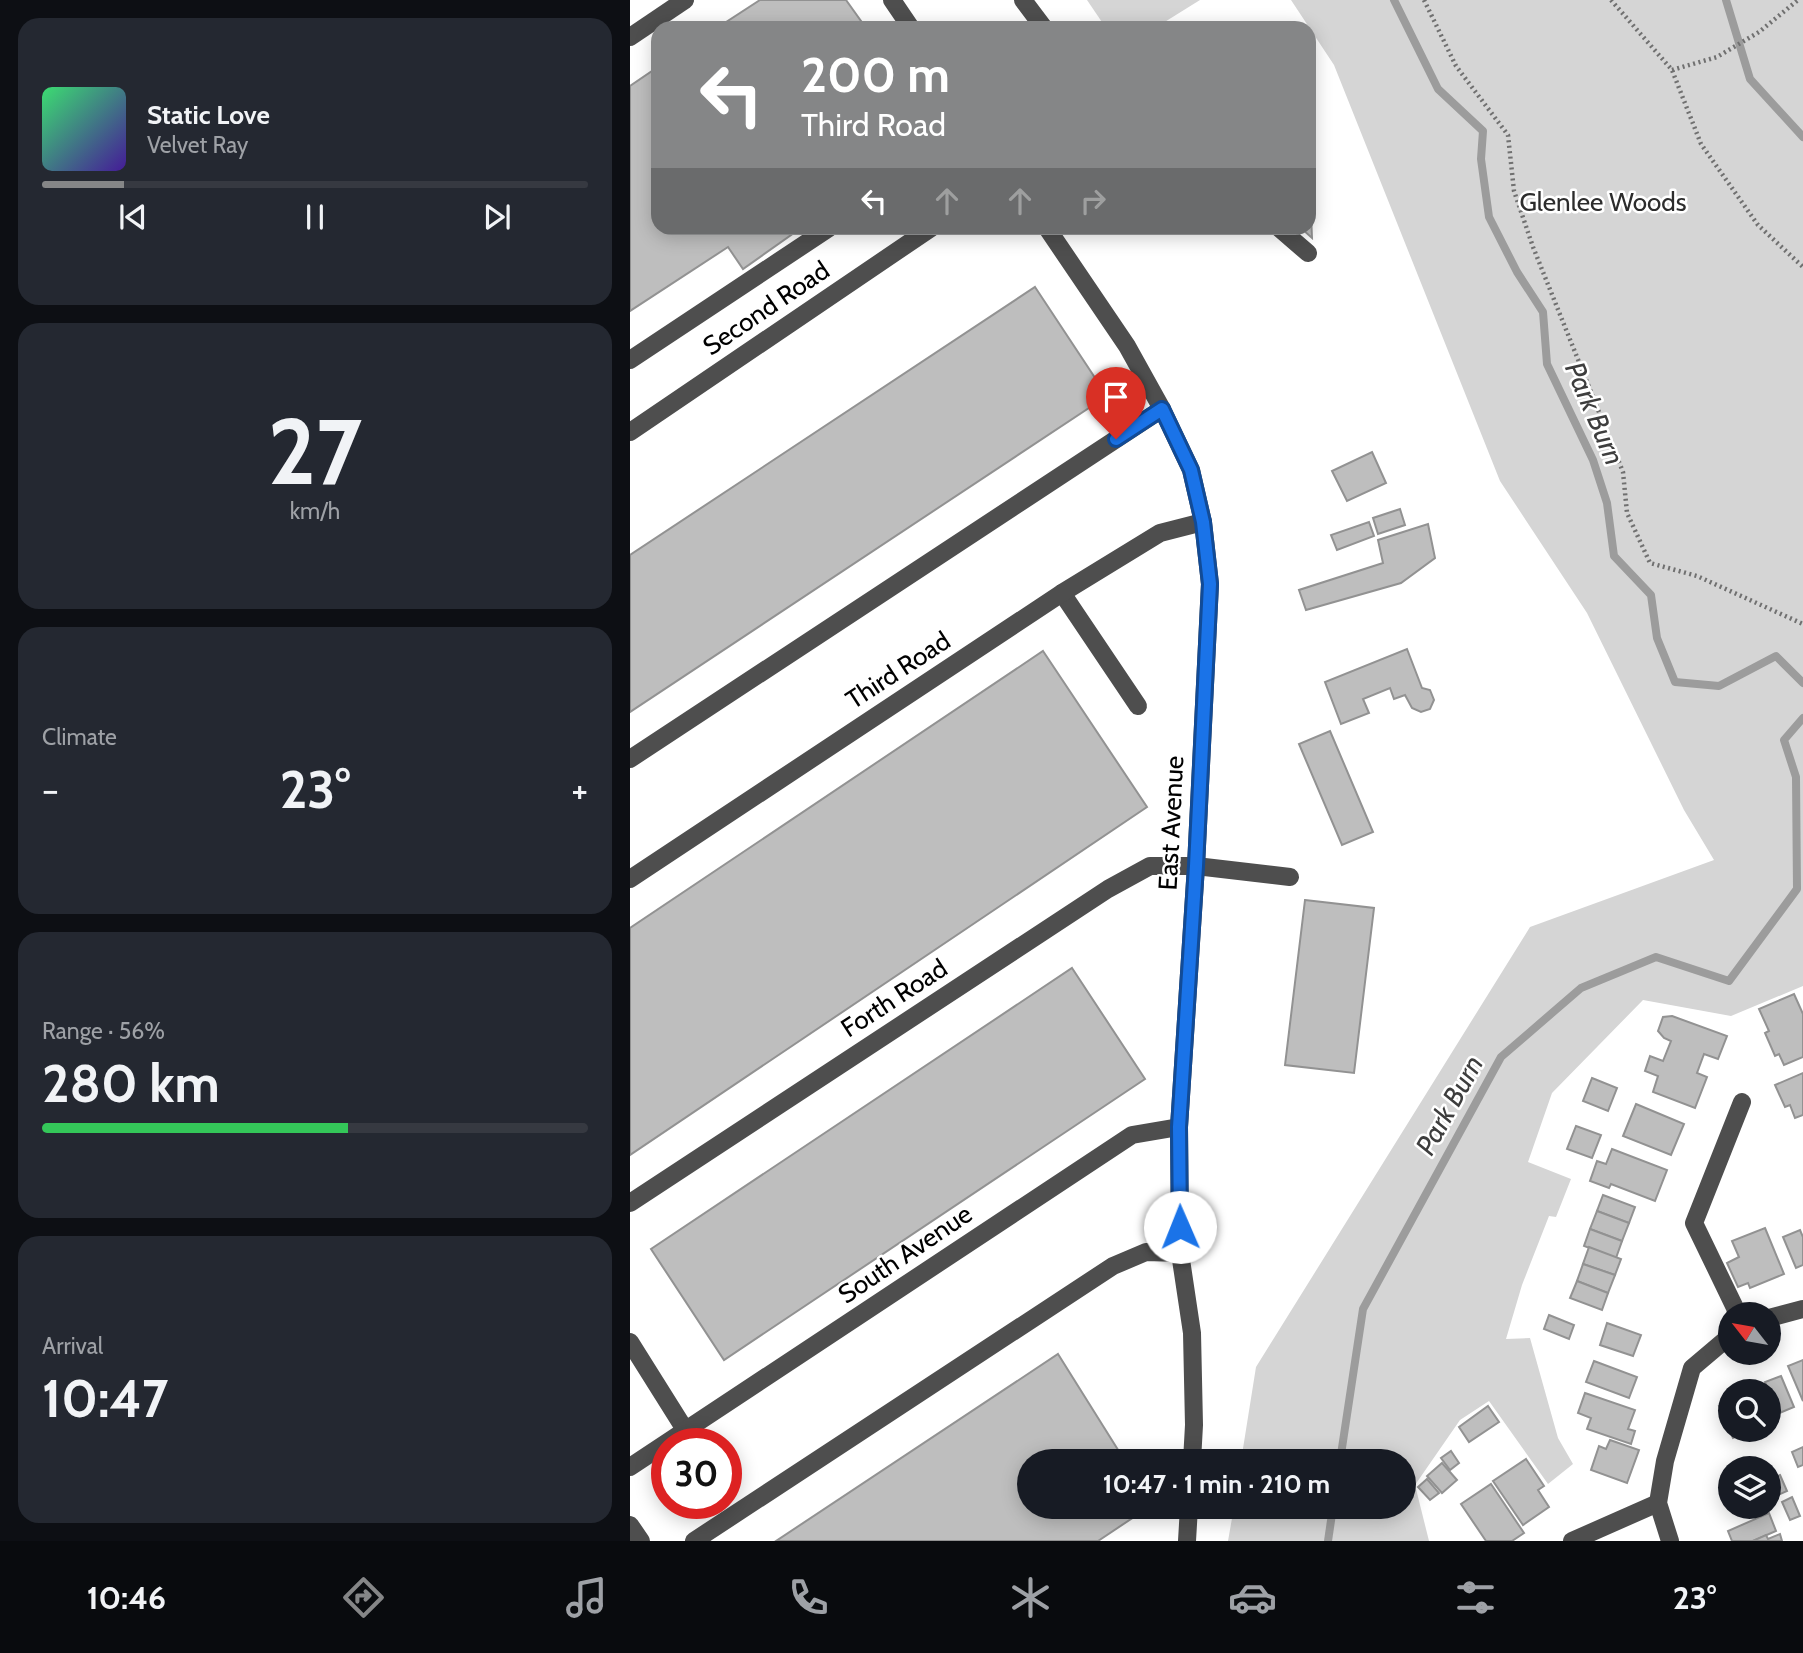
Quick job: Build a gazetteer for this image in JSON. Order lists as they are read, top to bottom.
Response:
{
  "streets": {
    "street": [
      "Second Road",
      "Third Road",
      "East Avenue",
      "Forth Road",
      "South Avenue"
    ]
  },
  "crossings": [
    ["Third Road", "East Avenue"],
    ["East Avenue", "Forth Road"],
    ["East Avenue", "South Avenue"]
  ],
  "water": ["Park Burn"],
  "parks": ["Glenlee Woods"],
  "north": "top left",
  "page": {
    "turn": ["200 m", "Third Road"],
    "song": ["Static Love", "Velvet Ray"],
    "tile": [
      ["27", "km/h"],
      "Climate",
      ["Range · 56%", "280 km"],
      ["Arrival", "10:47"]
    ],
    "heat": ["−", "23°", "+"],
    "limit": "30",
    "trip": "10:47 · 1 min · 210 m",
    "tabs": ["10:46", "23°"]
  }
}
